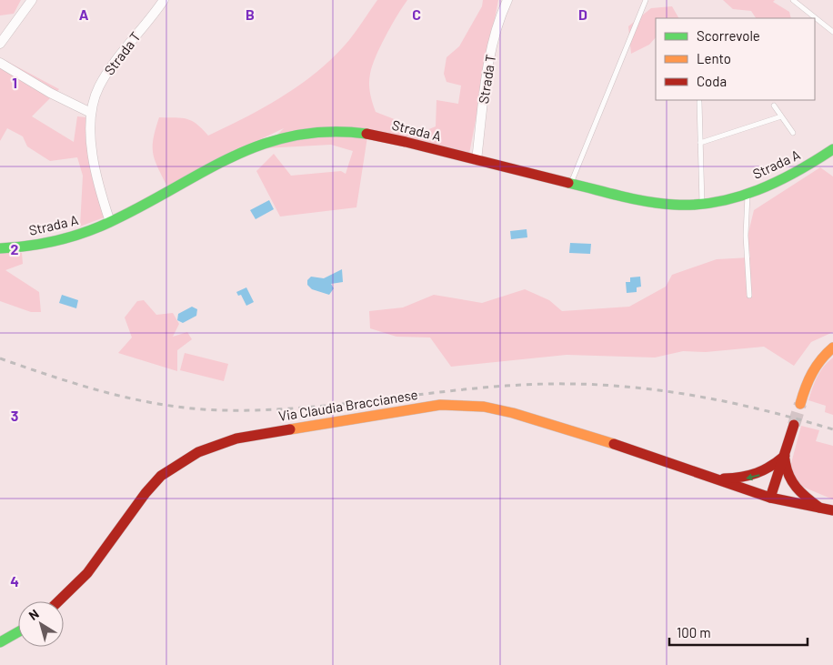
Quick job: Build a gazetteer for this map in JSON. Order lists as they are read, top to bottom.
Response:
{
  "streets": {
    "street": ["Strada T", "Strada A", "Via Claudia Braccianese"]
  },
  "crossings": [
    ["Strada T", "Strada A"]
  ],
  "legend": ["Scorrevole", "Lento", "Coda"],
  "scale_bar": "100 m",
  "north": "top left",
  "grid": {
    "columns": [
      "A",
      "B",
      "C",
      "D"
    ],
    "rows": [
      "1",
      "2",
      "3",
      "4"
    ]
  }
}
